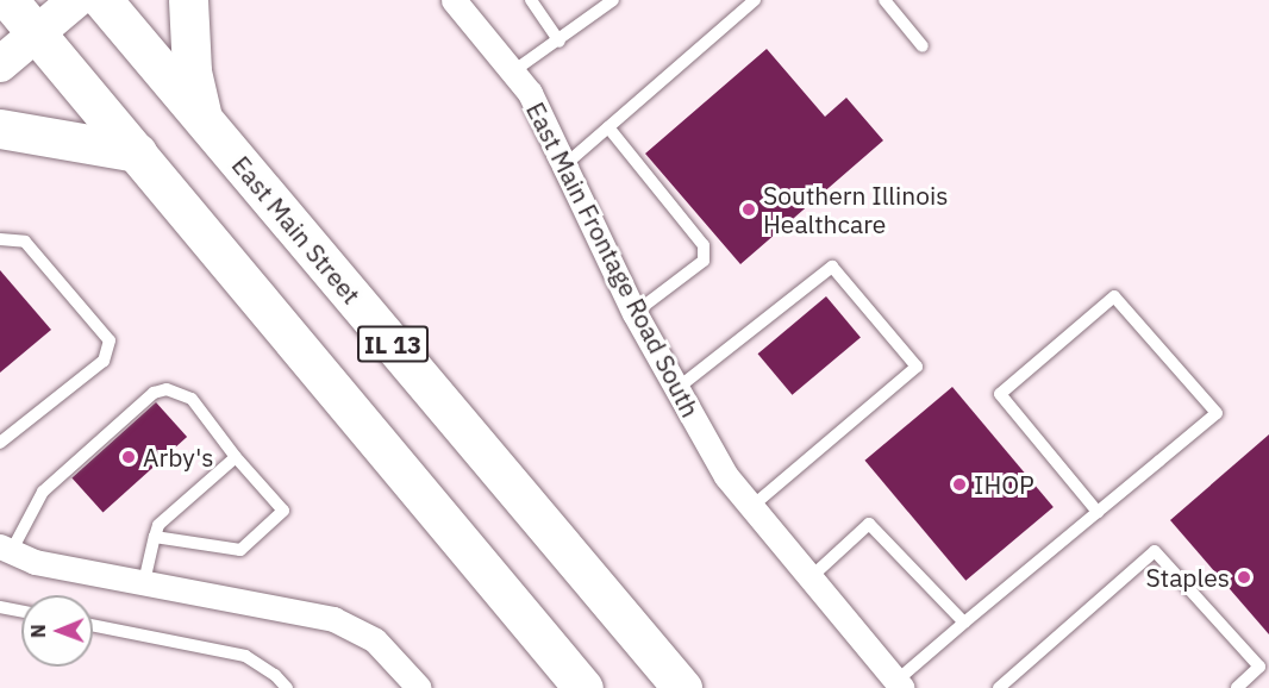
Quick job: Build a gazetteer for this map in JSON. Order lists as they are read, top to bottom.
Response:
{
  "streets": {
    "highway": ["East Main Street", "IL 13"],
    "street": ["East Main Frontage Road South"]
  },
  "places": [
    "Southern Illinois Healthcare",
    "Arby's",
    "IHOP",
    "Staples"
  ],
  "north": "left"
}
